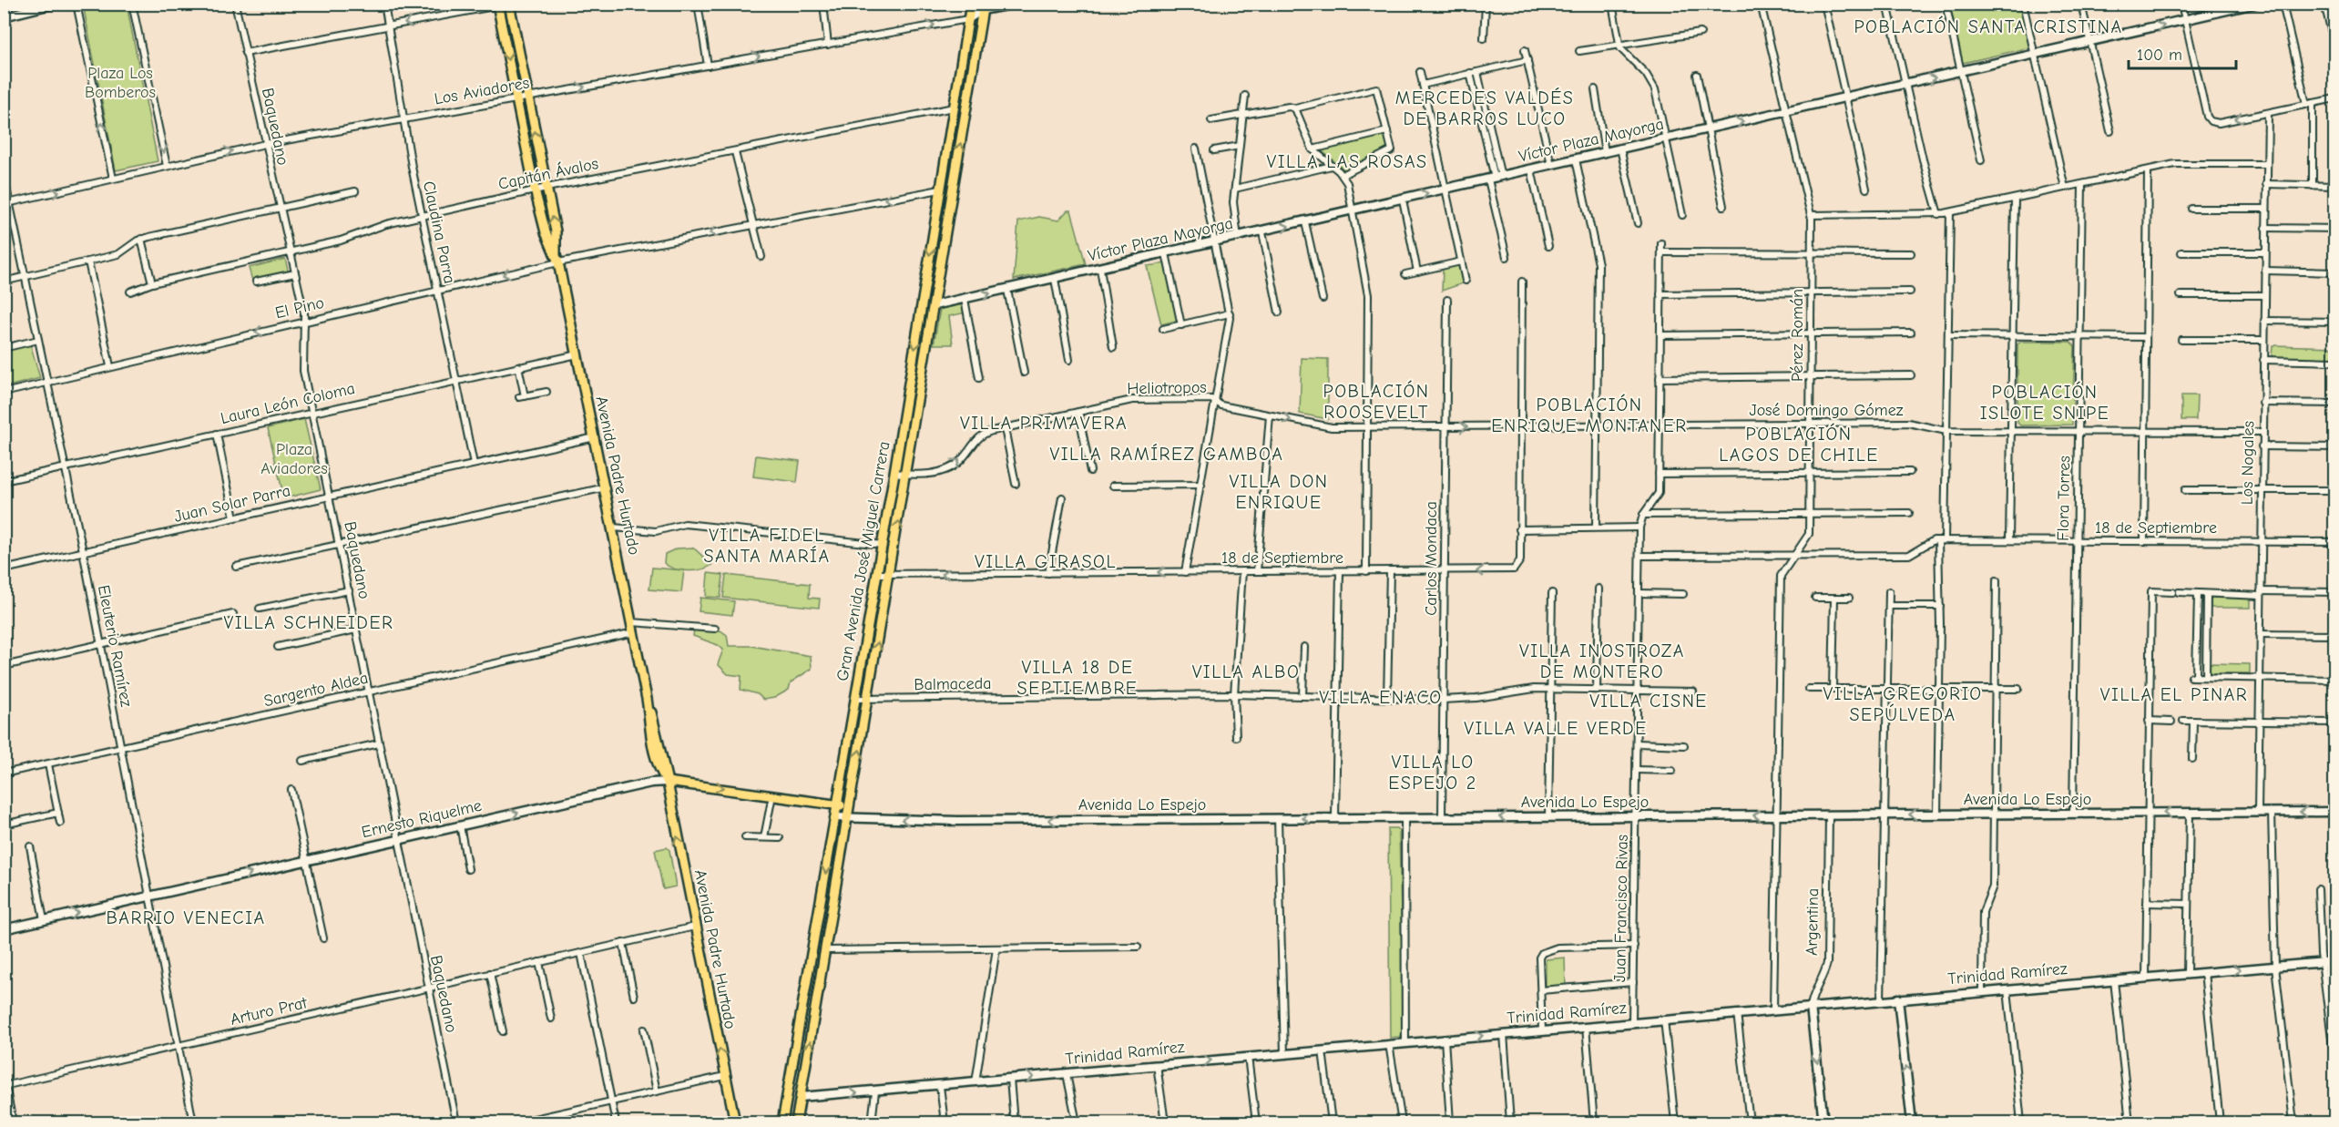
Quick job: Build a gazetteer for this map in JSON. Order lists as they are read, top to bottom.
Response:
{
  "streets": {
    "main road": [
      "Víctor Plaza Mayorga",
      "Avenida Padre Hurtado",
      "Gran Avenida José Miguel Carrera",
      "Avenida Lo Espejo",
      "Ernesto Riquelme",
      "Argentina",
      "Trinidad Ramírez"
    ],
    "street": [
      "Los Aviadores",
      "Baquedano",
      "Capitán Ávalos",
      "Claudina Parra",
      "El Pino",
      "Pérez Román",
      "Heliotropos",
      "Laura León Coloma",
      "José Domingo Gómez",
      "Los Nogales",
      "Flora Torres",
      "Juan Solar Parra",
      "18 de Septiembre",
      "Carlos Mondaca",
      "Eleuterio Ramírez",
      "Balmaceda",
      "Sargento Aldea",
      "Juan Francisco Rivas",
      "Arturo Prat"
    ]
  },
  "crossings": [
    ["Los Aviadores", "Baquedano"],
    ["Los Aviadores", "Claudina Parra"],
    ["Los Aviadores", "Avenida Padre Hurtado"],
    ["Los Aviadores", "Gran Avenida José Miguel Carrera"],
    ["Los Aviadores", "Eleuterio Ramírez"],
    ["Baquedano", "Capitán Ávalos"],
    ["Baquedano", "El Pino"],
    ["Baquedano", "Laura León Coloma"],
    ["Baquedano", "Juan Solar Parra"],
    ["Baquedano", "Sargento Aldea"],
    ["Baquedano", "Ernesto Riquelme"],
    ["Baquedano", "Arturo Prat"],
    ["Víctor Plaza Mayorga", "Pérez Román"],
    ["Víctor Plaza Mayorga", "Gran Avenida José Miguel Carrera"],
    ["Capitán Ávalos", "Claudina Parra"],
    ["Capitán Ávalos", "Avenida Padre Hurtado"],
    ["Capitán Ávalos", "Gran Avenida José Miguel Carrera"],
    ["Claudina Parra", "El Pino"],
    ["Claudina Parra", "Laura León Coloma"],
    ["Claudina Parra", "Juan Solar Parra"],
    ["El Pino", "Avenida Padre Hurtado"],
    ["El Pino", "Gran Avenida José Miguel Carrera"],
    ["El Pino", "Eleuterio Ramírez"],
    ["Pérez Román", "José Domingo Gómez"],
    ["Pérez Román", "Avenida Lo Espejo"],
    ["Pérez Román", "Trinidad Ramírez"],
    ["Heliotropos", "José Domingo Gómez"],
    ["Heliotropos", "Carlos Mondaca"],
    ["Heliotropos", "Gran Avenida José Miguel Carrera"],
    ["Laura León Coloma", "Avenida Padre Hurtado"],
    ["Laura León Coloma", "Eleuterio Ramírez"],
    ["José Domingo Gómez", "Los Nogales"],
    ["José Domingo Gómez", "Flora Torres"],
    ["José Domingo Gómez", "Juan Francisco Rivas"],
    ["Los Nogales", "18 de Septiembre"],
    ["Los Nogales", "Avenida Lo Espejo"],
    ["Avenida Padre Hurtado", "Juan Solar Parra"],
    ["Avenida Padre Hurtado", "Sargento Aldea"],
    ["Avenida Padre Hurtado", "Ernesto Riquelme"],
    ["Avenida Padre Hurtado", "Arturo Prat"],
    ["Flora Torres", "18 de Septiembre"],
    ["Flora Torres", "Avenida Lo Espejo"],
    ["Juan Solar Parra", "Eleuterio Ramírez"],
    ["18 de Septiembre", "Carlos Mondaca"],
    ["18 de Septiembre", "Gran Avenida José Miguel Carrera"],
    ["Carlos Mondaca", "Balmaceda"],
    ["Carlos Mondaca", "Avenida Lo Espejo"],
    ["Gran Avenida José Miguel Carrera", "Balmaceda"],
    ["Gran Avenida José Miguel Carrera", "Avenida Lo Espejo"],
    ["Gran Avenida José Miguel Carrera", "Ernesto Riquelme"],
    ["Gran Avenida José Miguel Carrera", "Trinidad Ramírez"],
    ["Eleuterio Ramírez", "Sargento Aldea"],
    ["Eleuterio Ramírez", "Ernesto Riquelme"],
    ["Eleuterio Ramírez", "Arturo Prat"],
    ["Balmaceda", "Juan Francisco Rivas"],
    ["Avenida Lo Espejo", "Juan Francisco Rivas"],
    ["Avenida Lo Espejo", "Argentina"],
    ["Juan Francisco Rivas", "Trinidad Ramírez"],
    ["Argentina", "Trinidad Ramírez"]
  ],
  "one_way": [
    "Los Aviadores",
    "El Pino",
    "Heliotropos",
    "Avenida Lo Espejo",
    "Ernesto Riquelme",
    "Argentina"
  ],
  "districts": [
    "POBLACIÓN SANTA CRISTINA",
    "MERCEDES VALDÉS DE BARROS LUCO",
    "VILLA LAS ROSAS",
    "POBLACIÓN ROOSEVELT",
    "POBLACIÓN ISLOTE SNIPE",
    "POBLACIÓN ENRIQUE MONTANER",
    "VILLA PRIMAVERA",
    "POBLACIÓN LAGOS DE CHILE",
    "VILLA RAMÍREZ GAMBOA",
    "VILLA DON ENRIQUE",
    "VILLA FIDEL SANTA MARÍA",
    "VILLA GIRASOL",
    "VILLA SCHNEIDER",
    "VILLA INOSTROZA DE MONTERO",
    "VILLA 18 DE SEPTIEMBRE",
    "VILLA ALBO",
    "VILLA GREGORIO SEPÚLVEDA",
    "VILLA EL PINAR",
    "VILLA ENACO",
    "VILLA CISNE",
    "VILLA VALLE VERDE",
    "VILLA LO ESPEJO 2",
    "BARRIO VENECIA"
  ],
  "parks": ["Plaza Los Bomberos", "Plaza Aviadores"],
  "scale_bar": "100 m"
}
